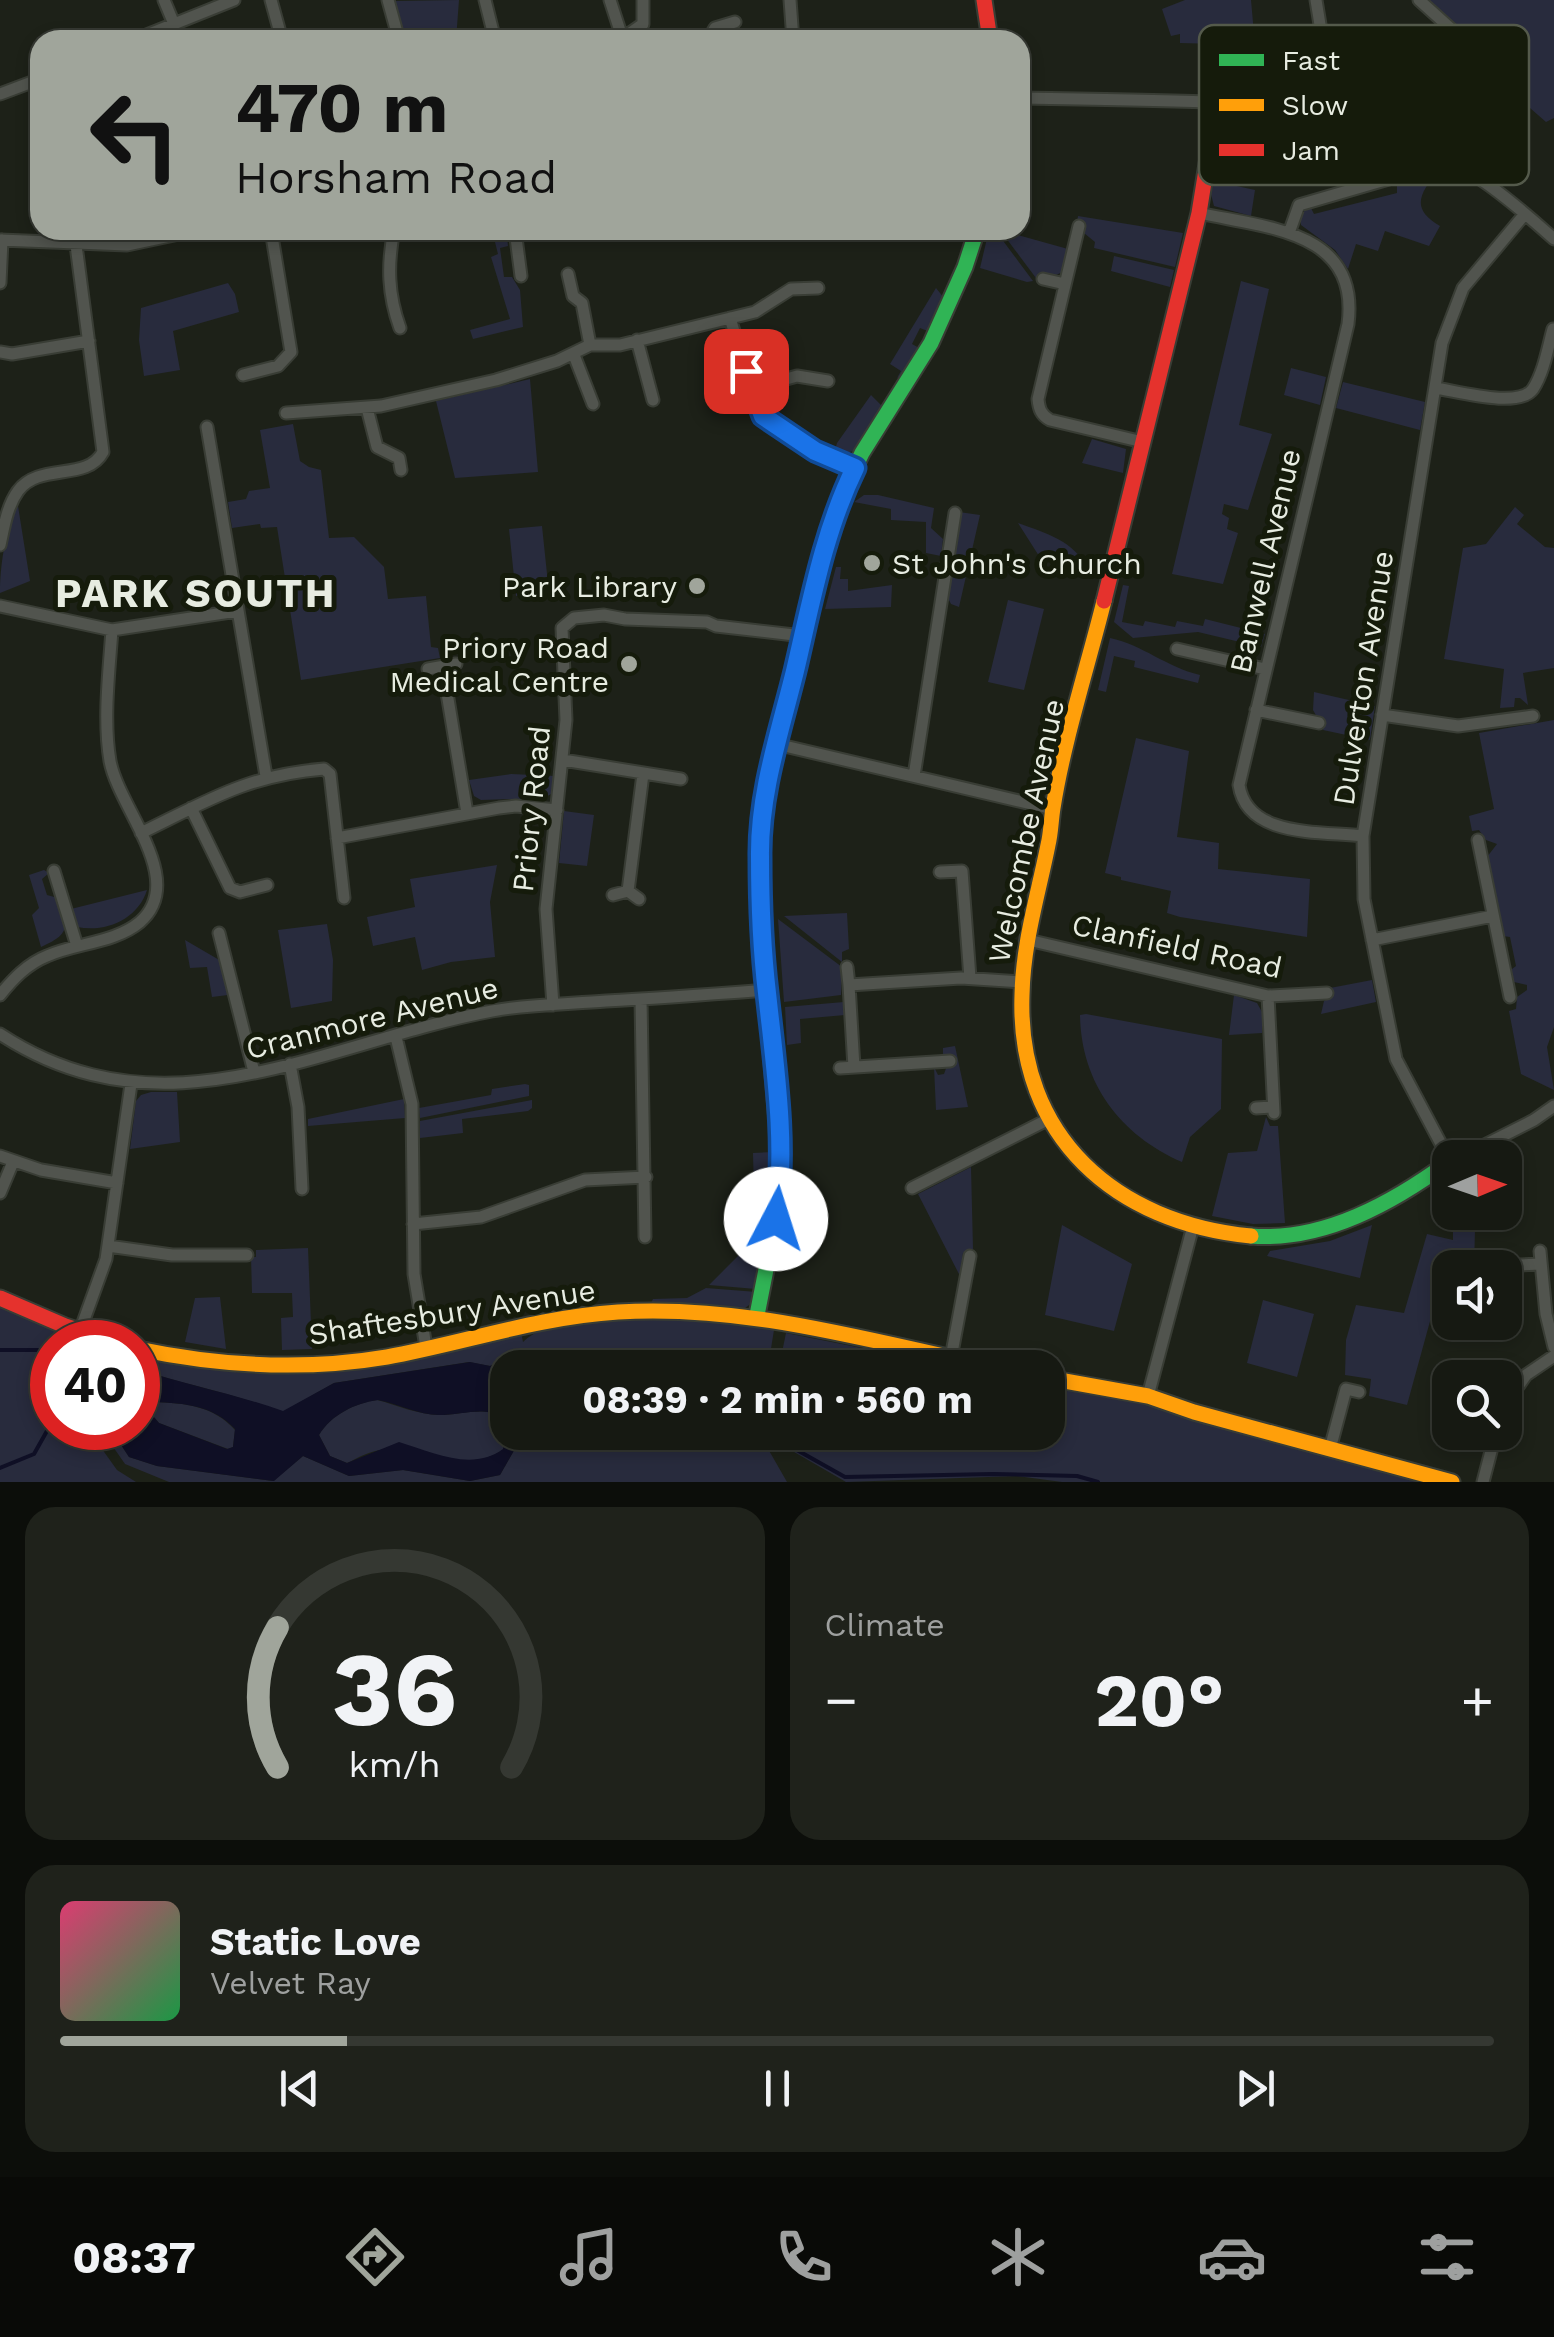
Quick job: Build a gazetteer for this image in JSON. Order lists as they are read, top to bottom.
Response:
{
  "streets": {
    "street": [
      "Banwell Avenue",
      "Dulverton Avenue",
      "Priory Road",
      "Welcombe Avenue",
      "Clanfield Road",
      "Cranmore Avenue",
      "Shaftesbury Avenue"
    ]
  },
  "crossings": [
    ["Banwell Avenue", "Dulverton Avenue"],
    ["Banwell Avenue", "Welcombe Avenue"],
    ["Priory Road", "Cranmore Avenue"],
    ["Welcombe Avenue", "Clanfield Road"]
  ],
  "districts": ["PARK SOUTH"],
  "places": ["St John's Church", "Park Library", "Priory Road Medical Centre"],
  "legend": ["Fast", "Slow", "Jam"],
  "north": "right",
  "page": {
    "turn": ["470 m", "Horsham Road"],
    "limit": "40",
    "trip": "08:39 · 2 min · 560 m",
    "tile": "Climate",
    "heat": ["−", "20°", "+"],
    "song": ["Static Love", "Velvet Ray"],
    "tabs": "08:37",
    "gauge": ["36", "km/h"]
  }
}
